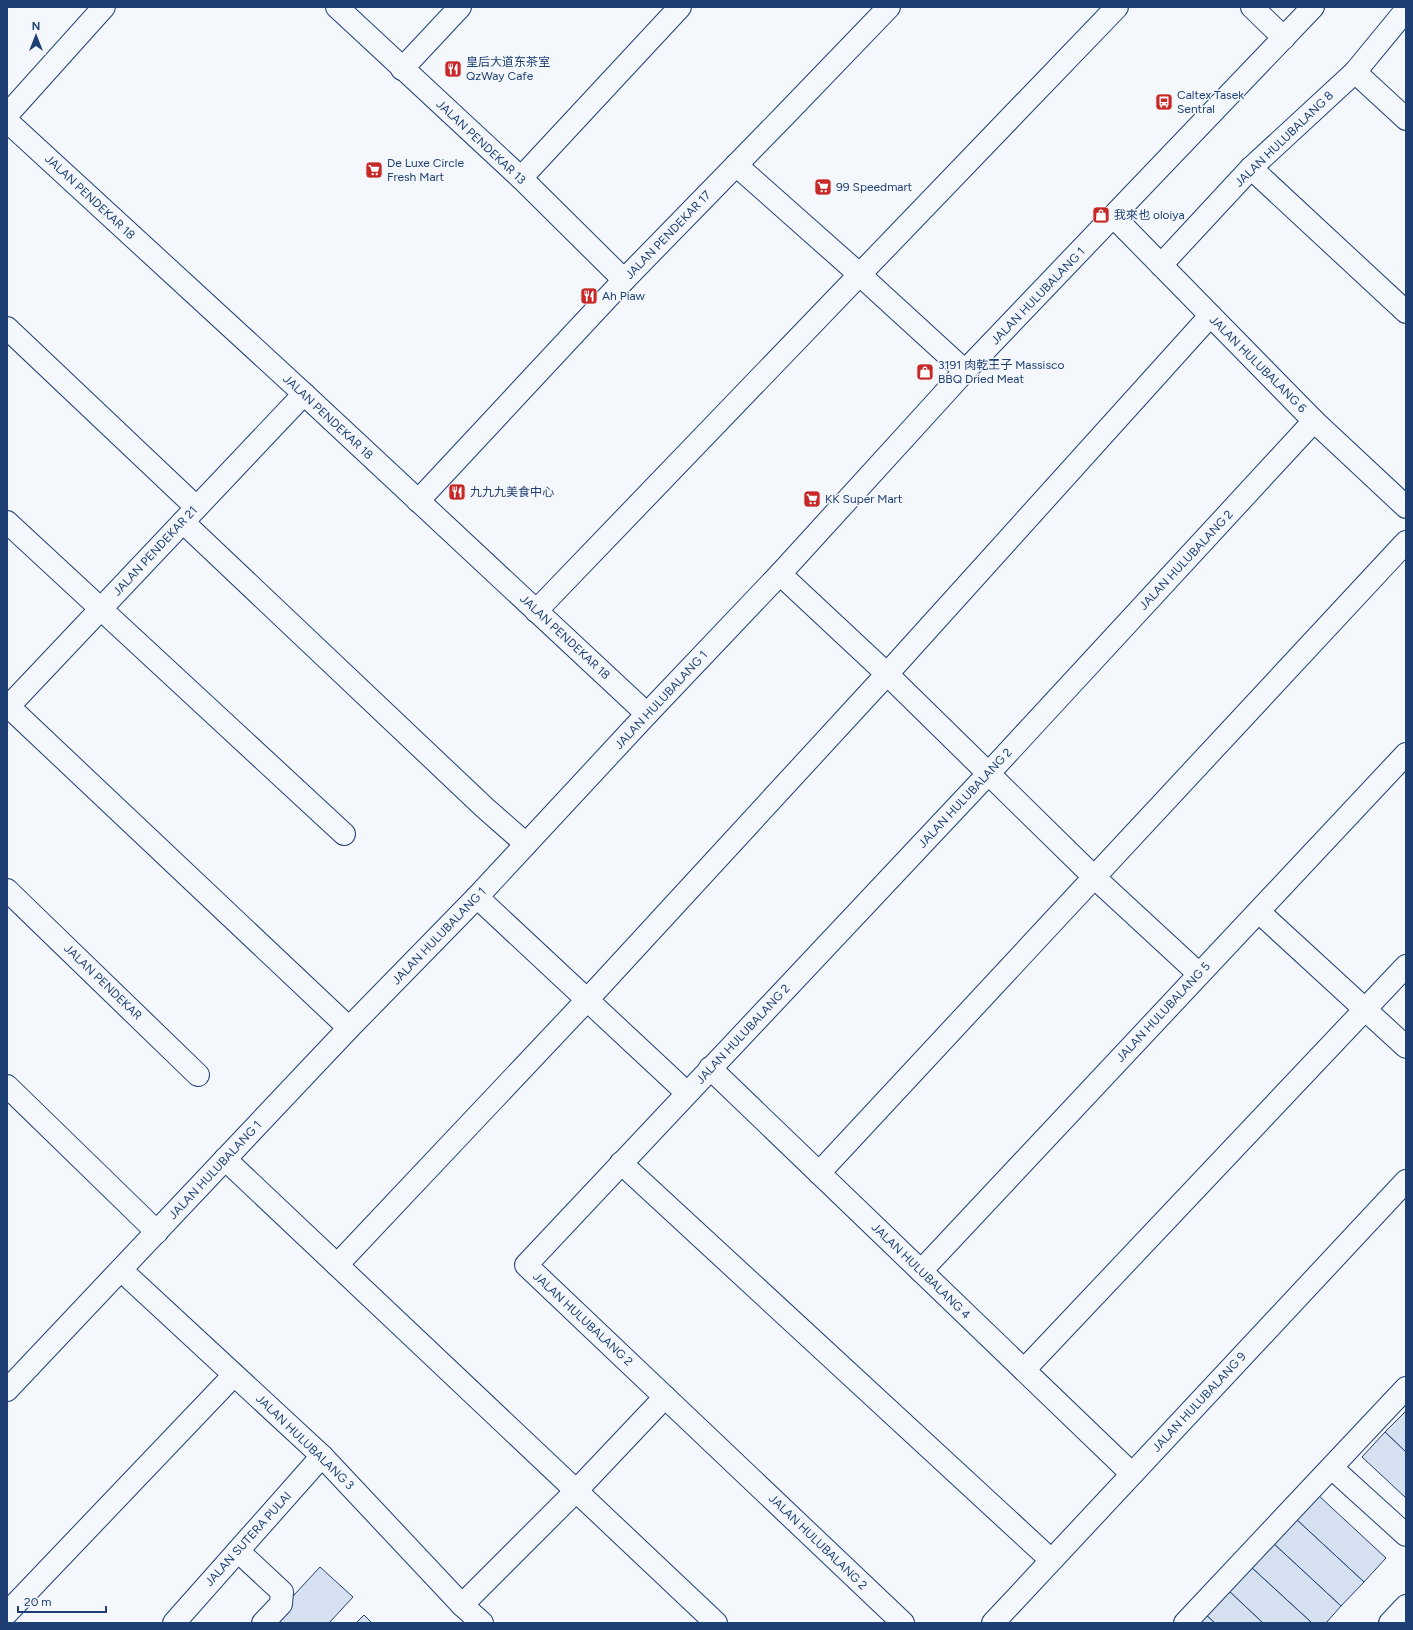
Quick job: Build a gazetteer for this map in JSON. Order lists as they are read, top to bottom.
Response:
{
  "streets": {
    "street": [
      "JALAN HULUBALANG 8",
      "JALAN PENDEKAR 13",
      "JALAN PENDEKAR 18",
      "JALAN PENDEKAR 17",
      "JALAN HULUBALANG 1",
      "JALAN HULUBALANG 6",
      "JALAN PENDEKAR 21",
      "JALAN HULUBALANG 2",
      "JALAN PENDEKAR",
      "JALAN HULUBALANG 5",
      "JALAN HULUBALANG 4",
      "JALAN HULUBALANG 9",
      "JALAN HULUBALANG 3",
      "JALAN SUTERA PULAI"
    ]
  },
  "crossings": [
    ["JALAN HULUBALANG 8", "JALAN HULUBALANG 6"],
    ["JALAN PENDEKAR 13", "JALAN PENDEKAR 17"],
    ["JALAN PENDEKAR 18", "JALAN PENDEKAR 17"],
    ["JALAN PENDEKAR 18", "JALAN HULUBALANG 1"],
    ["JALAN PENDEKAR 18", "JALAN PENDEKAR 21"],
    ["JALAN HULUBALANG 1", "JALAN HULUBALANG 6"],
    ["JALAN HULUBALANG 1", "JALAN HULUBALANG 3"],
    ["JALAN HULUBALANG 6", "JALAN HULUBALANG 2"],
    ["JALAN HULUBALANG 2", "JALAN HULUBALANG 4"],
    ["JALAN HULUBALANG 5", "JALAN HULUBALANG 4"],
    ["JALAN HULUBALANG 4", "JALAN HULUBALANG 9"],
    ["JALAN HULUBALANG 3", "JALAN SUTERA PULAI"]
  ],
  "places": {
    "restaurant": ["皇后大道东茶室 QzWay Cafe", "Ah Piaw", "九九九美食中心"],
    "bus stop": ["Caltex Tasek Sentral"],
    "supermarket": ["De Luxe Circle Fresh Mart", "99 Speedmart", "KK Super Mart"],
    "shop": ["我來也 oloiya", "3191 肉乾王子 Massisco BBQ Dried Meat"]
  },
  "scale_bar": "20 m",
  "north": "top"
}
